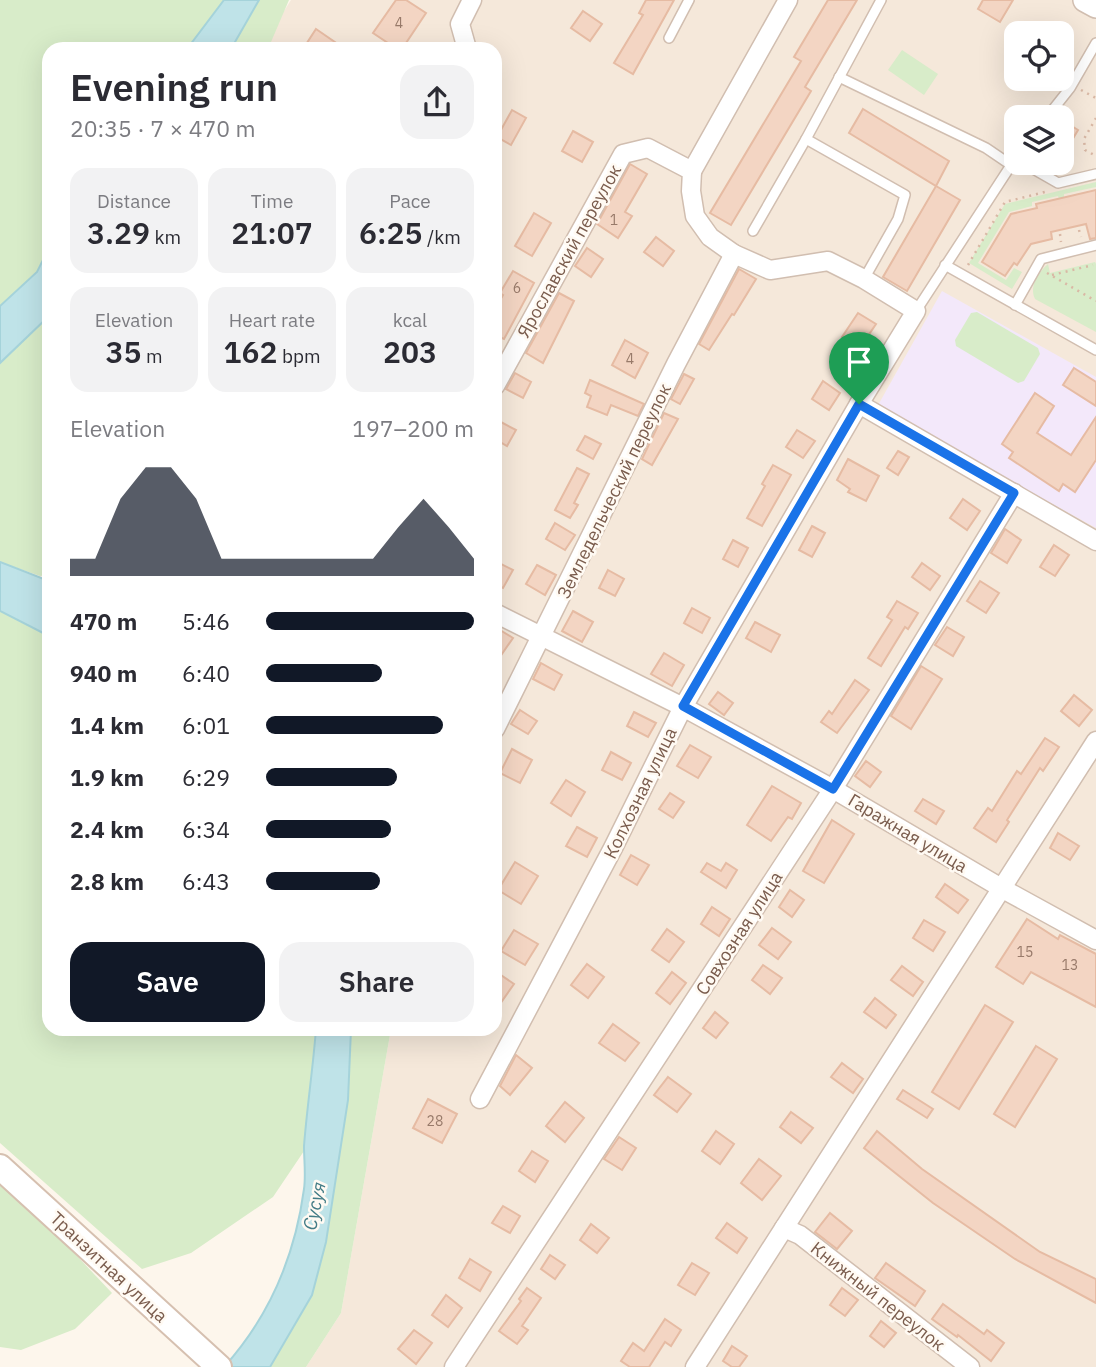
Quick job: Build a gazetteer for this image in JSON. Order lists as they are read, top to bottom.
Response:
{
  "streets": {
    "main road": ["Транзитная улица"],
    "street": [
      "Ярославский переулок",
      "Земледельческий переулок",
      "Колхозная улица",
      "Гаражная улица",
      "Совхозная улица",
      "Книжный переулок"
    ]
  },
  "crossings": [
    ["Земледельческий переулок", "Гаражная улица"],
    ["Колхозная улица", "Гаражная улица"],
    ["Гаражная улица", "Совхозная улица"]
  ],
  "water": ["Сусуя"],
  "house_numbers": [
    "4",
    "1",
    "6",
    "4",
    "15",
    "13",
    "28"
  ],
  "page": {
    "heading": ["Evening run", "20:35 · 7 × 470 m"],
    "stats": [
      ["Distance", "3.29 km"],
      ["Time", "21:07"],
      ["Pace", "6:25 /km"],
      ["Elevation", "35 m"],
      ["Heart rate", "162 bpm"],
      ["kcal", "203"]
    ],
    "chart": ["Elevation", "197–200 m"],
    "list": [
      {
        "name": "470 m",
        "note": "5:46"
      },
      {
        "name": "940 m",
        "note": "6:40"
      },
      {
        "name": "1.4 km",
        "note": "6:01"
      },
      {
        "name": "1.9 km",
        "note": "6:29"
      },
      {
        "name": "2.4 km",
        "note": "6:34"
      },
      {
        "name": "2.8 km",
        "note": "6:43"
      }
    ],
    "buttons": ["Save", "Share"]
  }
}
